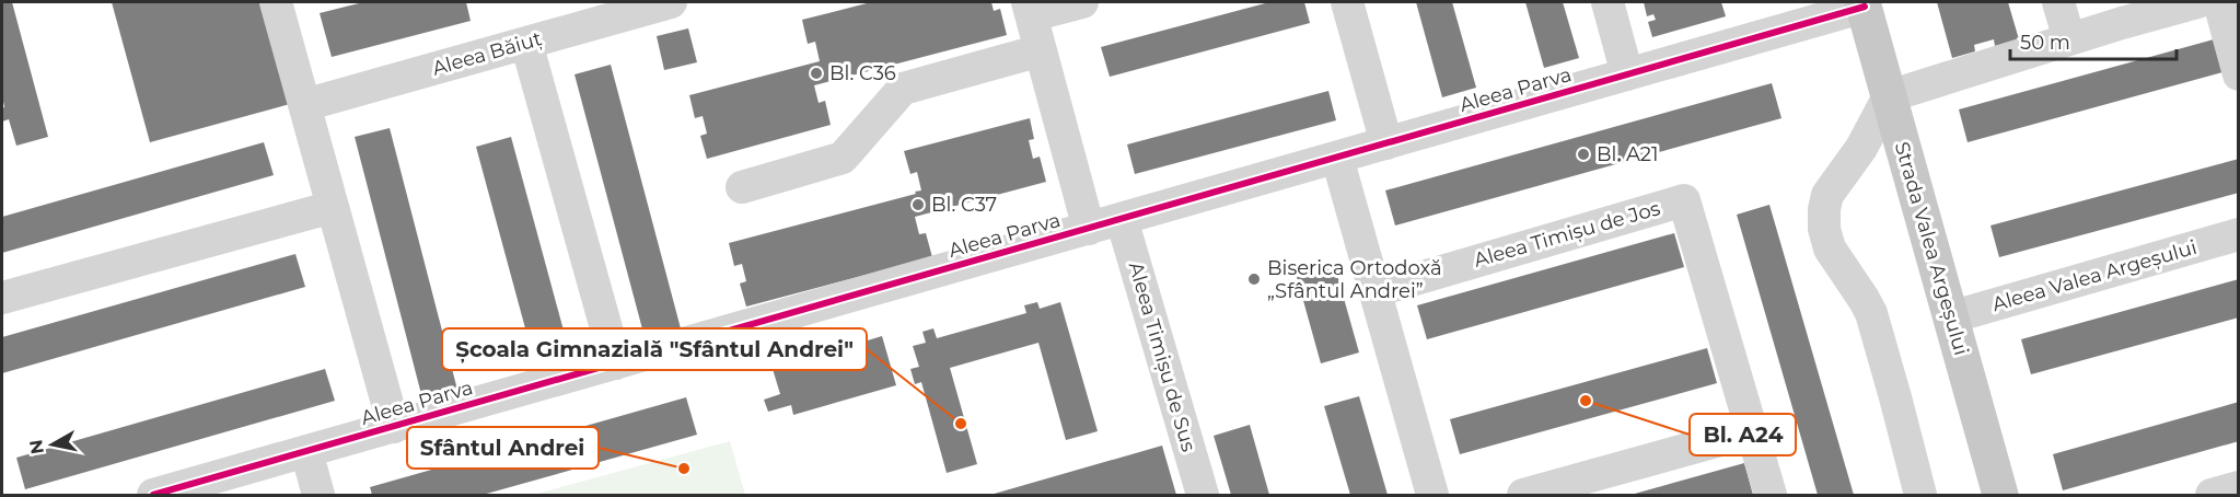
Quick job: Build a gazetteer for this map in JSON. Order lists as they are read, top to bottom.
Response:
{
  "streets": {
    "main road": ["Strada Valea Argeșului"],
    "street": [
      "Aleea Băiuț",
      "Aleea Parva",
      "Aleea Timișu de Jos",
      "Aleea Valea Argeșului",
      "Aleea Timișu de Sus"
    ]
  },
  "crossings": [
    ["Aleea Parva", "Strada Valea Argeșului"],
    ["Aleea Parva", "Aleea Timișu de Sus"],
    ["Strada Valea Argeșului", "Aleea Valea Argeșului"]
  ],
  "places": [
    "Bl. C36",
    "Bl. A21",
    "Bl. C37",
    "Biserica Ortodoxă „Sfântul Andrei”",
    "Bl. A24",
    "Școala Gimnazială \"Sfântul Andrei\"",
    "Sfântul Andrei"
  ],
  "scale_bar": "50 m",
  "north": "left"
}
